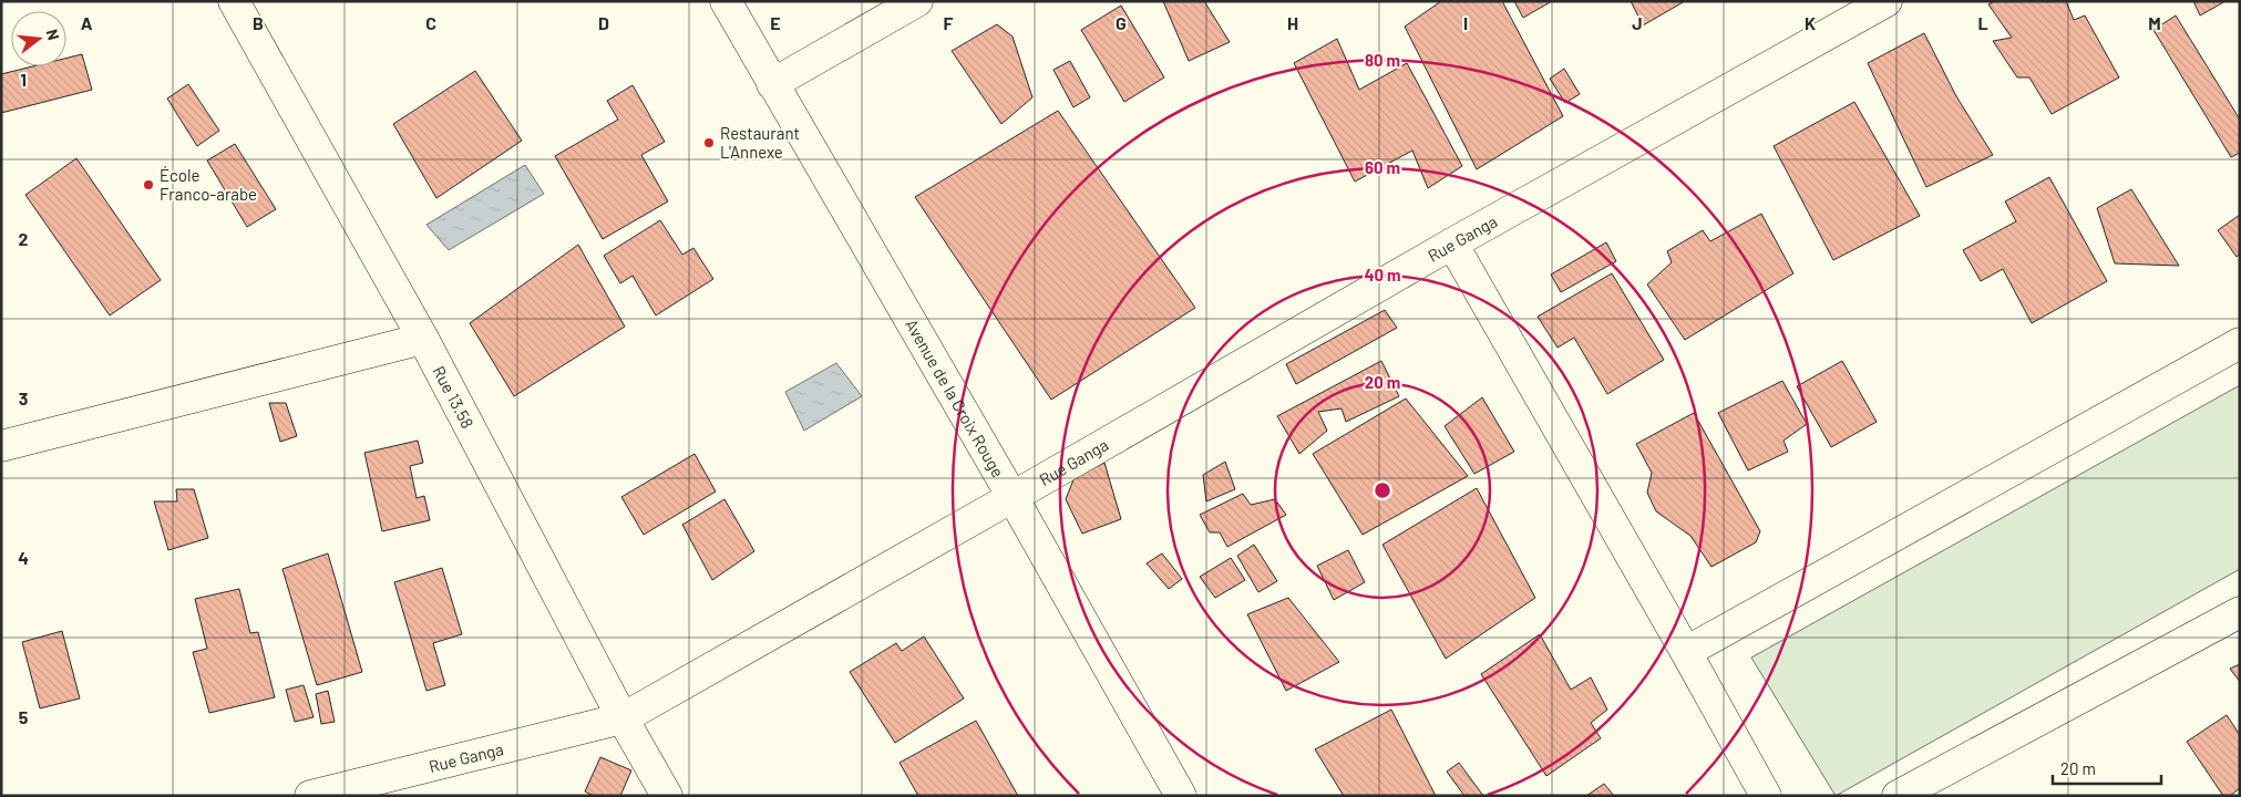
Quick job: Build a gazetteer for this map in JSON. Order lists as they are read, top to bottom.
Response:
{
  "streets": {
    "street": ["Rue Ganga", "Rue 13.58", "Avenue de la Croix Rouge"]
  },
  "crossings": [
    ["Rue Ganga", "Rue 13.58"],
    ["Rue Ganga", "Avenue de la Croix Rouge"]
  ],
  "places": ["Restaurant L'Annexe", "École Franco-arabe"],
  "scale_bar": "20 m",
  "north": "right",
  "grid": {
    "columns": [
      "A",
      "B",
      "C",
      "D",
      "E",
      "F",
      "G",
      "H",
      "I",
      "J",
      "K",
      "L",
      "M"
    ],
    "rows": [
      "1",
      "2",
      "3",
      "4",
      "5"
    ]
  },
  "rings": [
    "80 m",
    "60 m",
    "40 m",
    "20 m"
  ]
}
